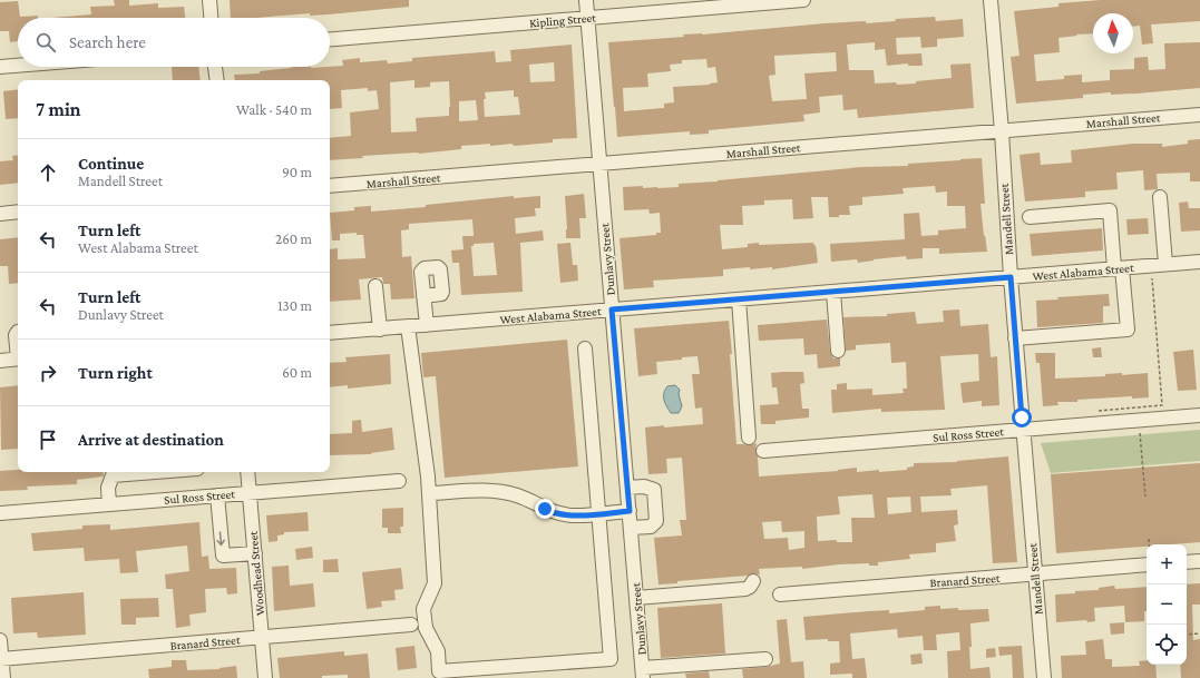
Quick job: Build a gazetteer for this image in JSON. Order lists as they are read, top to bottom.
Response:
{
  "streets": {
    "street": [
      "Kipling Street",
      "Marshall Street",
      "Mandell Street",
      "Dunlavy Street",
      "West Alabama Street",
      "Sul Ross Street",
      "Woodhead Street",
      "Branard Street"
    ]
  },
  "crossings": [
    ["Kipling Street", "Dunlavy Street"],
    ["Marshall Street", "Mandell Street"],
    ["Marshall Street", "Dunlavy Street"],
    ["Mandell Street", "West Alabama Street"],
    ["Mandell Street", "Sul Ross Street"],
    ["Mandell Street", "Branard Street"],
    ["Dunlavy Street", "West Alabama Street"],
    ["Sul Ross Street", "Woodhead Street"],
    ["Woodhead Street", "Branard Street"]
  ],
  "north": "top",
  "page": {
    "search": "Search here",
    "heading": ["7 min", "Walk · 540 m"],
    "list": [
      ["Continue", "Mandell Street", "90 m"],
      ["Turn left", "West Alabama Street", "260 m"],
      ["Turn left", "Dunlavy Street", "130 m"],
      ["Turn right", "60 m"],
      "Arrive at destination"
    ],
    "map_buttons": ["+", "−"]
  }
}
